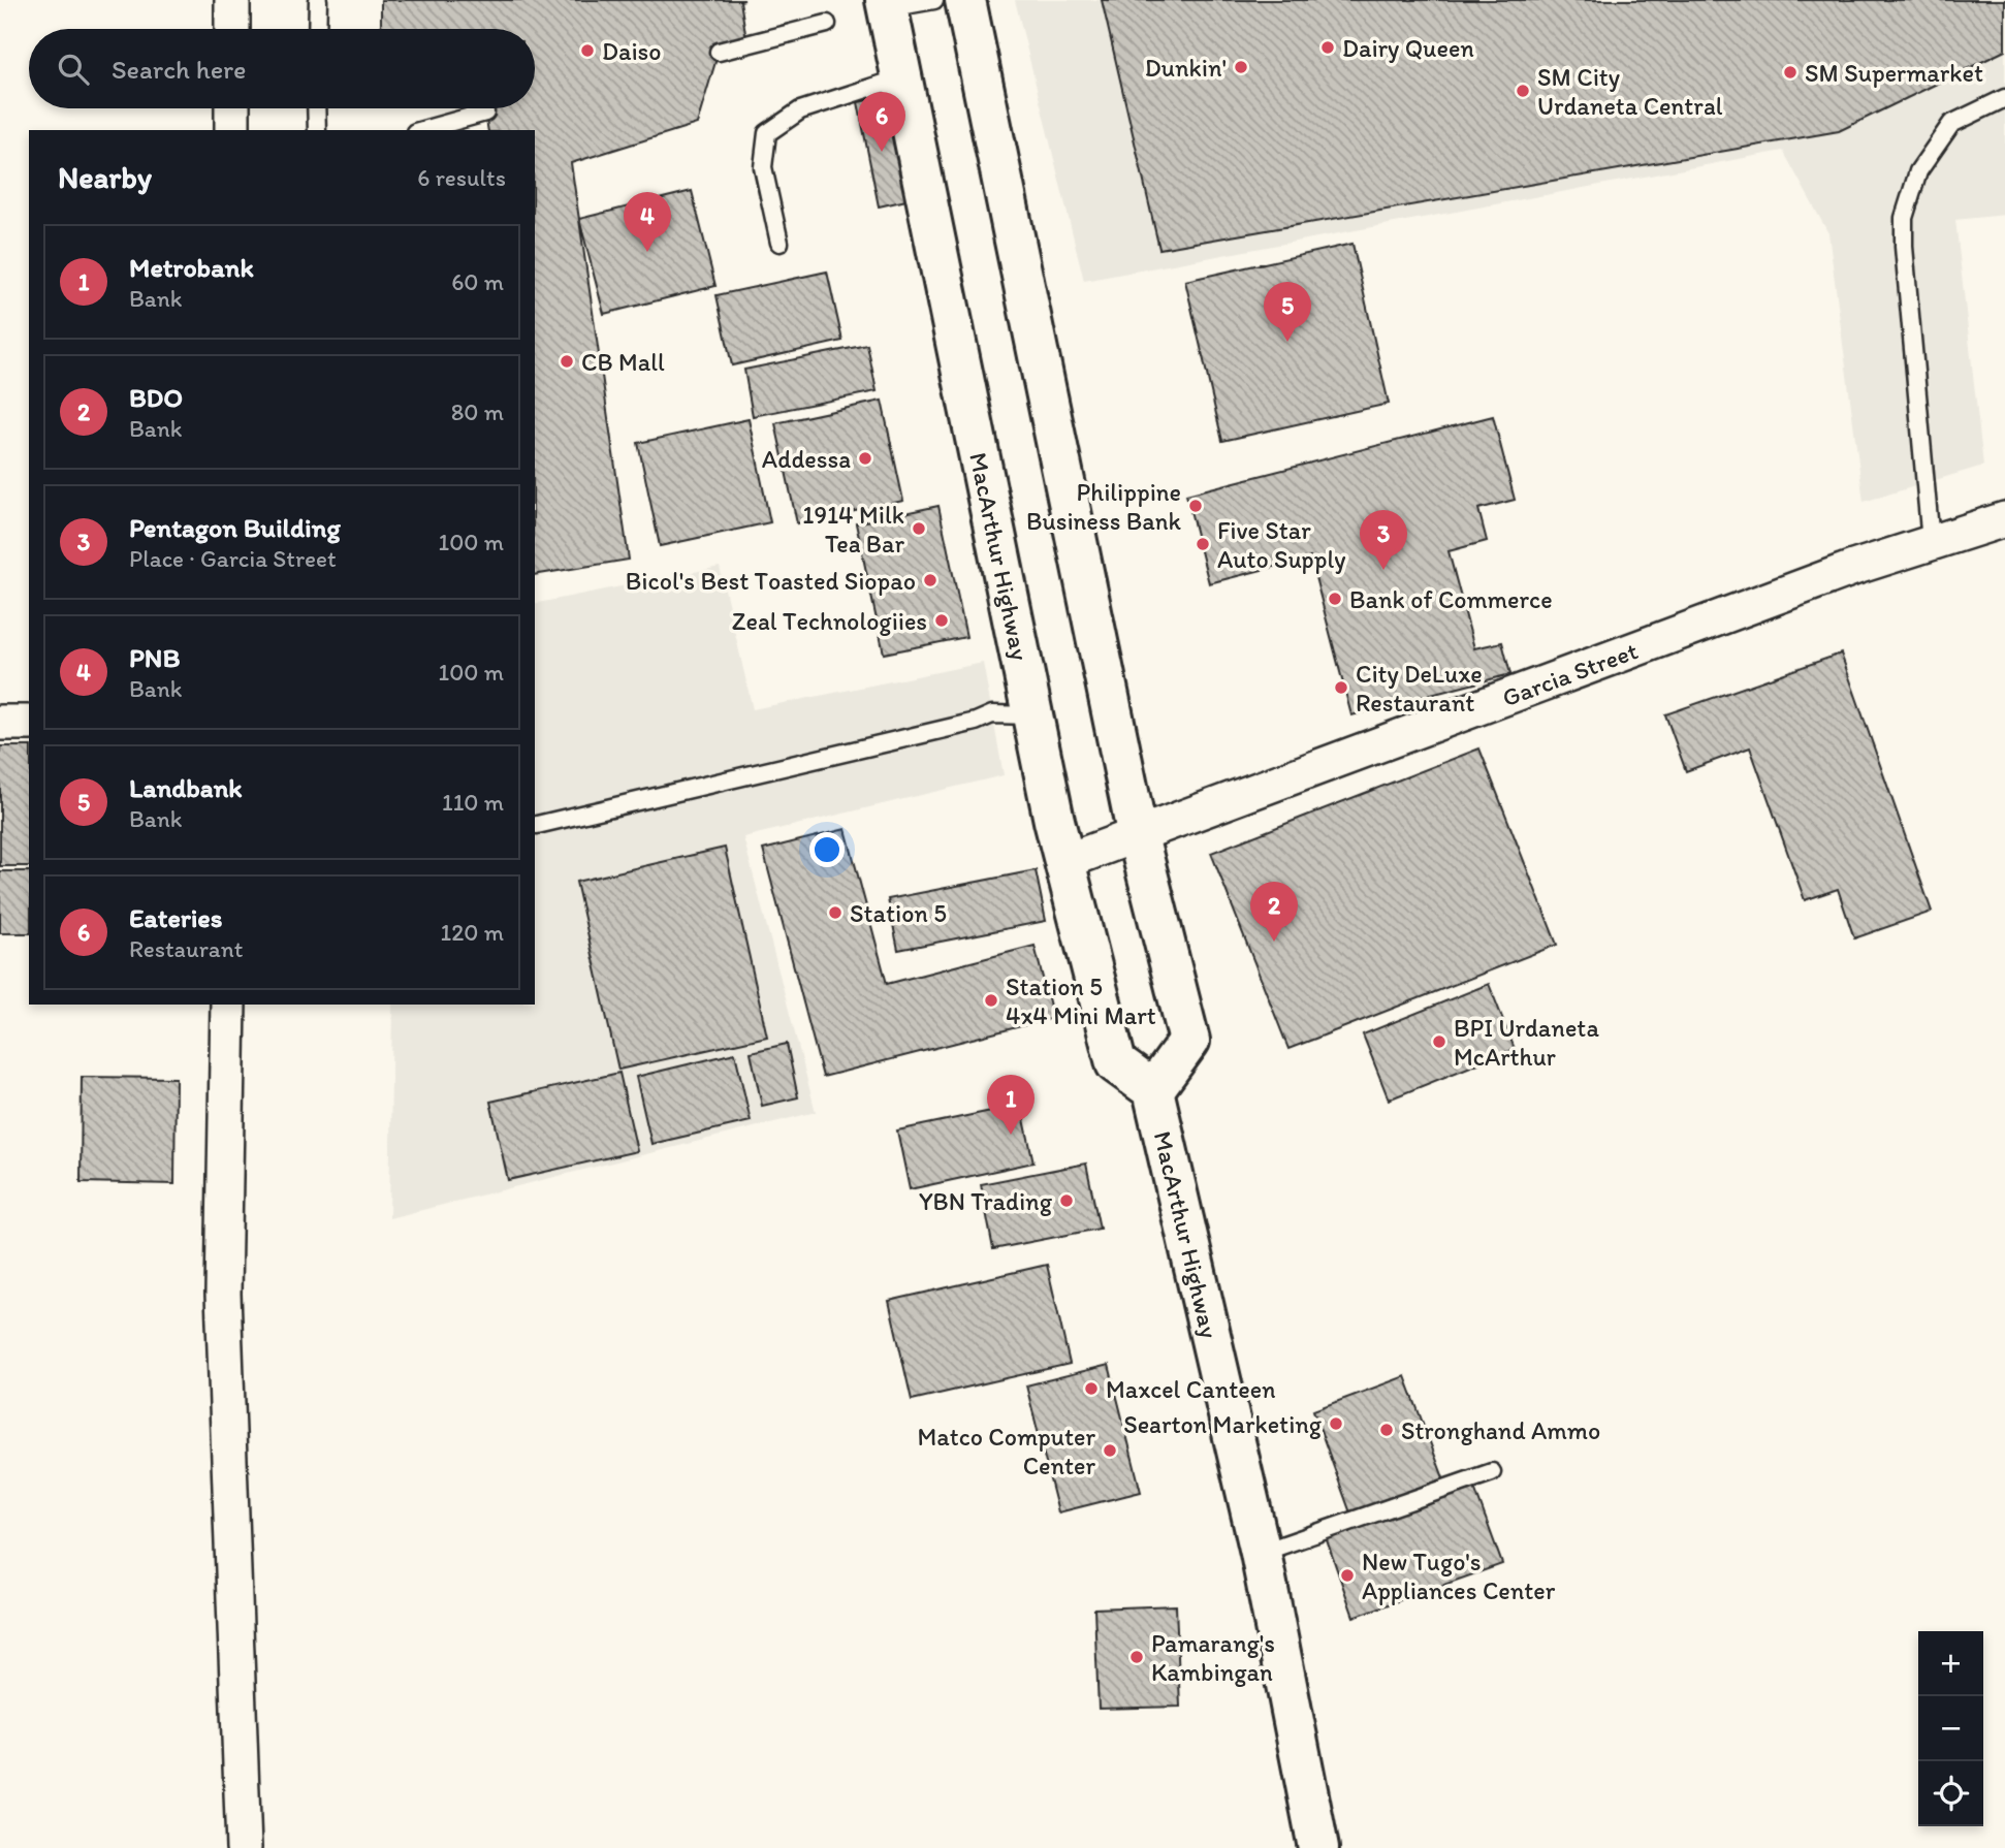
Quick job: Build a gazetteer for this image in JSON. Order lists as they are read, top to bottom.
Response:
{
  "streets": {
    "main road": ["MacArthur Highway"],
    "street": ["Garcia Street"]
  },
  "crossings": [
    ["MacArthur Highway", "Garcia Street"]
  ],
  "places": [
    "Dairy Queen",
    "Daiso",
    "Dunkin'",
    "SM Supermarket",
    "SM City Urdaneta Central",
    "CB Mall",
    "Addessa",
    "Philippine Business Bank",
    "1914 Milk Tea Bar",
    "Five Star Auto Supply",
    "Bicol's Best Toasted Siopao",
    "Bank of Commerce",
    "Zeal Technologiies",
    "City DeLuxe Restaurant",
    "Station 5",
    "Station 5 4x4 Mini Mart",
    "BPI Urdaneta McArthur",
    "YBN Trading",
    "Maxcel Canteen",
    "Searton Marketing",
    "Stronghand Ammo",
    "Matco Computer Center",
    "New Tugo's Appliances Center",
    "Pamarang's Kambingan"
  ],
  "page": {
    "search": "Search here",
    "pins": [
      "6",
      "4",
      "5",
      "3",
      "2",
      "1"
    ],
    "heading": ["Nearby", "6 results"],
    "list": [
      {
        "mark": "1",
        "name": "Metrobank",
        "note": "Bank",
        "value": "60 m"
      },
      {
        "mark": "2",
        "name": "BDO",
        "note": "Bank",
        "value": "80 m"
      },
      {
        "mark": "3",
        "name": "Pentagon Building",
        "note": "Place · Garcia Street",
        "value": "100 m"
      },
      {
        "mark": "4",
        "name": "PNB",
        "note": "Bank",
        "value": "100 m"
      },
      {
        "mark": "5",
        "name": "Landbank",
        "note": "Bank",
        "value": "110 m"
      },
      {
        "mark": "6",
        "name": "Eateries",
        "note": "Restaurant",
        "value": "120 m"
      }
    ],
    "map_buttons": ["+", "−"]
  }
}
